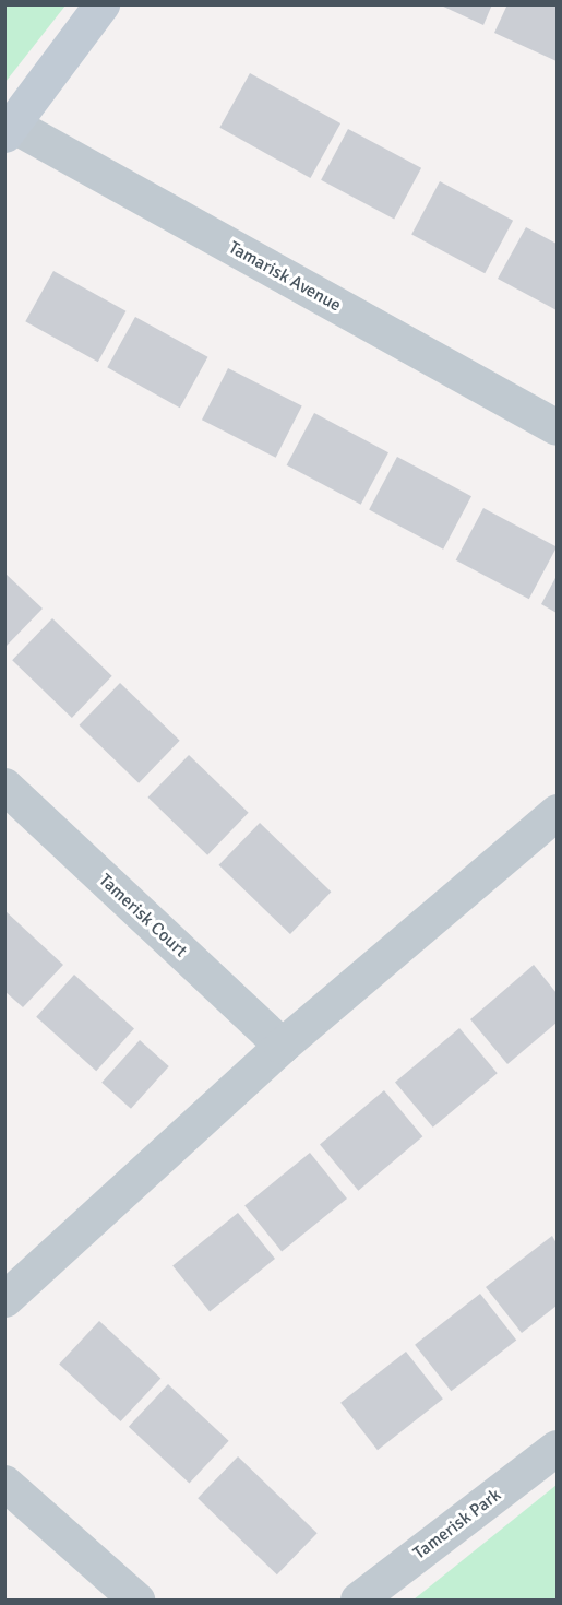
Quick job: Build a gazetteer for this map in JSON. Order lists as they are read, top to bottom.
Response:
{
  "streets": {
    "street": ["Tamarisk Avenue", "Tamerisk Court", "Tamerisk Park"]
  }
}
